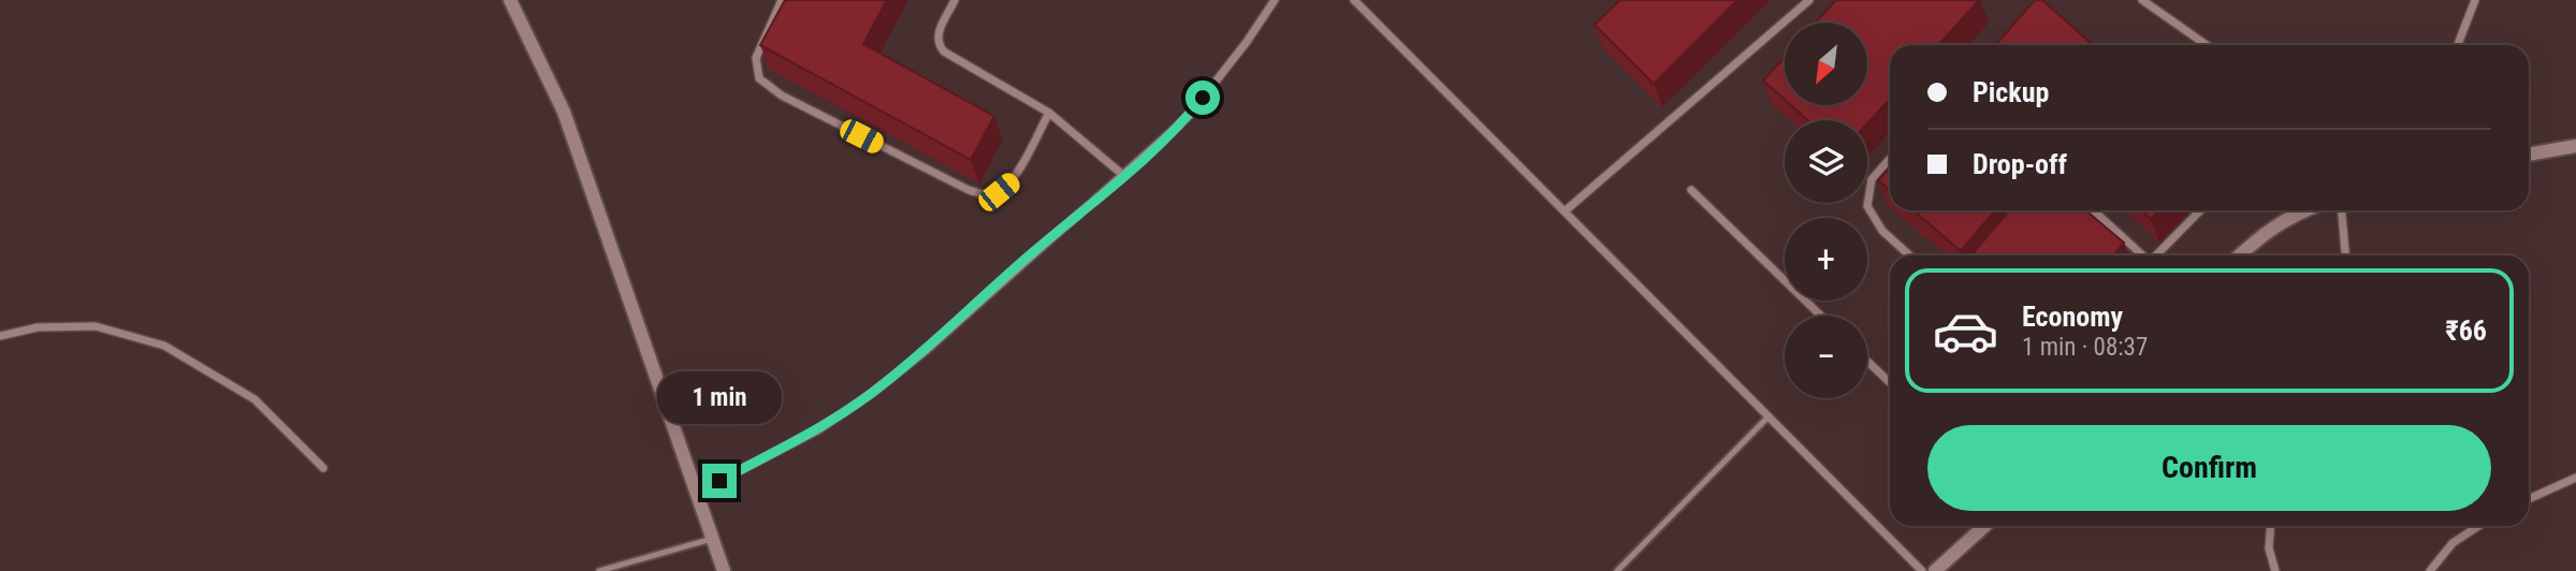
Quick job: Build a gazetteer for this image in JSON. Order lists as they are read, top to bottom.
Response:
{
  "north": "bottom left",
  "page": {
    "map_buttons": ["+", "−"],
    "banner": ["Pickup", "Drop-off"],
    "list": [
      {
        "name": "Economy",
        "note": "1 min · 08:37",
        "value": "₹66"
      }
    ],
    "bubble": "1 min",
    "buttons": "Confirm"
  }
}
